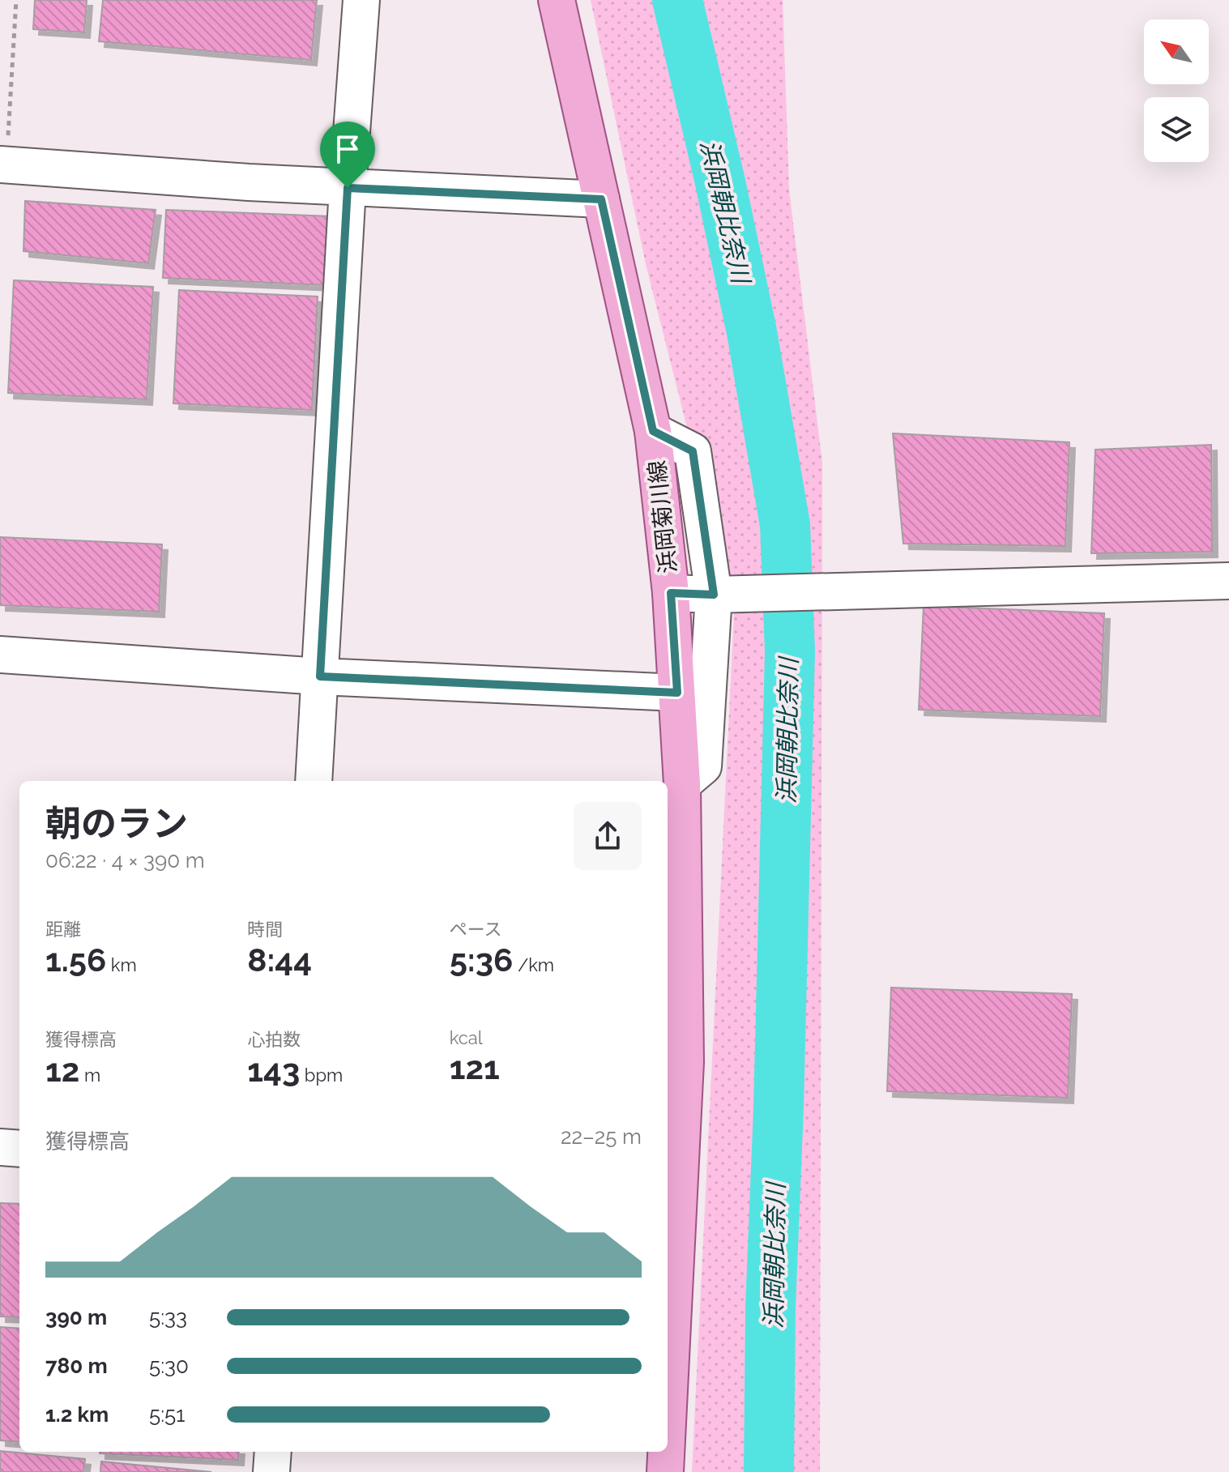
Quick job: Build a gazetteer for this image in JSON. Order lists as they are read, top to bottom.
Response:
{
  "streets": {
    "main road": ["浜岡菊川線"]
  },
  "water": ["浜岡朝比奈川"],
  "north": "top left",
  "page": {
    "heading": ["朝のラン", "06:22 · 4 × 390 m"],
    "stats": [
      ["距離", "1.56 km"],
      ["時間", "8:44"],
      ["ペース", "5:36 /km"],
      ["獲得標高", "12 m"],
      ["心拍数", "143 bpm"],
      ["kcal", "121"]
    ],
    "chart": ["獲得標高", "22–25 m"],
    "list": [
      {
        "name": "390 m",
        "note": "5:33"
      },
      {
        "name": "780 m",
        "note": "5:30"
      },
      {
        "name": "1.2 km",
        "note": "5:51"
      }
    ]
  }
}
